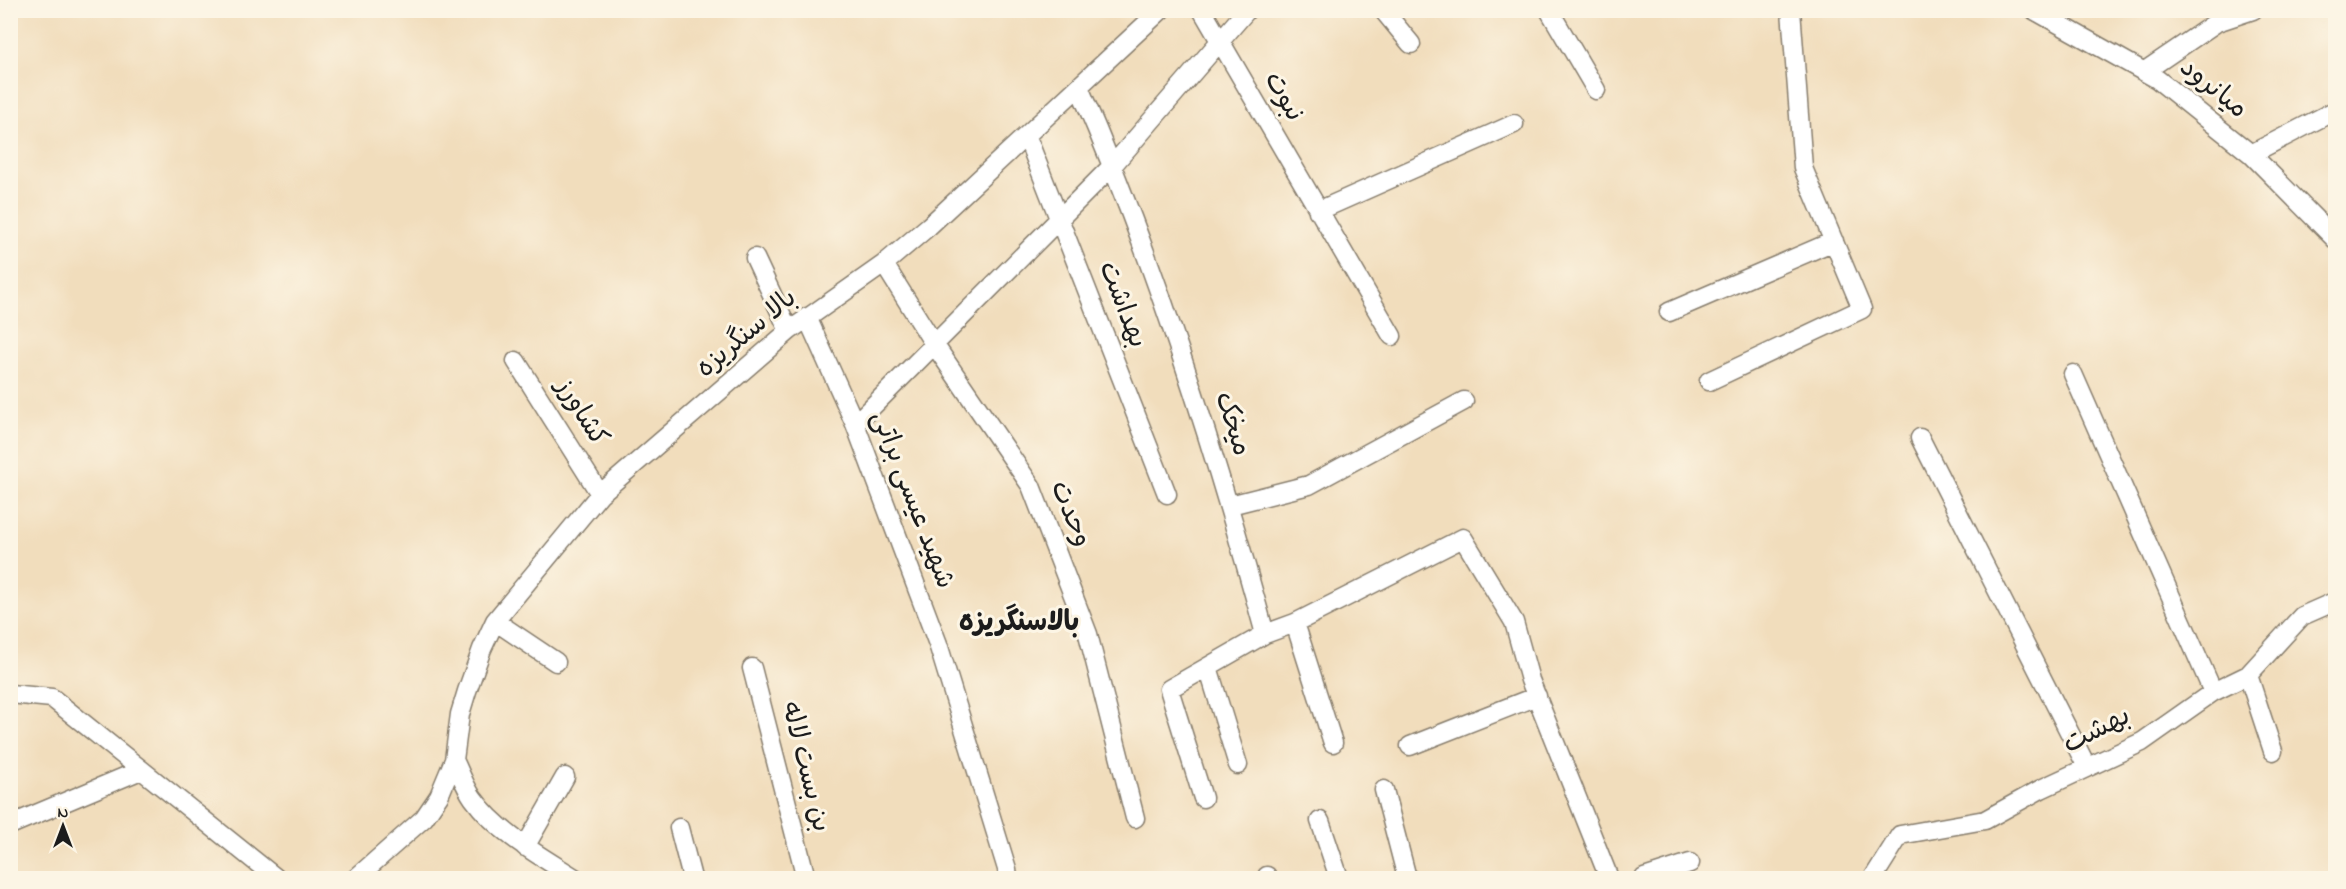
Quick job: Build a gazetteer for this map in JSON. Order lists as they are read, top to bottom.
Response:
{
  "streets": {
    "street": [
      "میانرود",
      "نبوت",
      "بهداشت",
      "بالا سنگریزه",
      "کشاورز",
      "میخک",
      "شهید عیسی براتی",
      "وحدت",
      "بهشت",
      "بن بست لاله"
    ]
  },
  "crossings": [
    ["بهداشت", "بالا سنگریزه"],
    ["بالا سنگریزه", "کشاورز"],
    ["بالا سنگریزه", "میخک"],
    ["بالا سنگریزه", "شهید عیسی براتی"],
    ["بالا سنگریزه", "وحدت"]
  ],
  "districts": ["بالاسنگریزه"],
  "north": "top"
}
